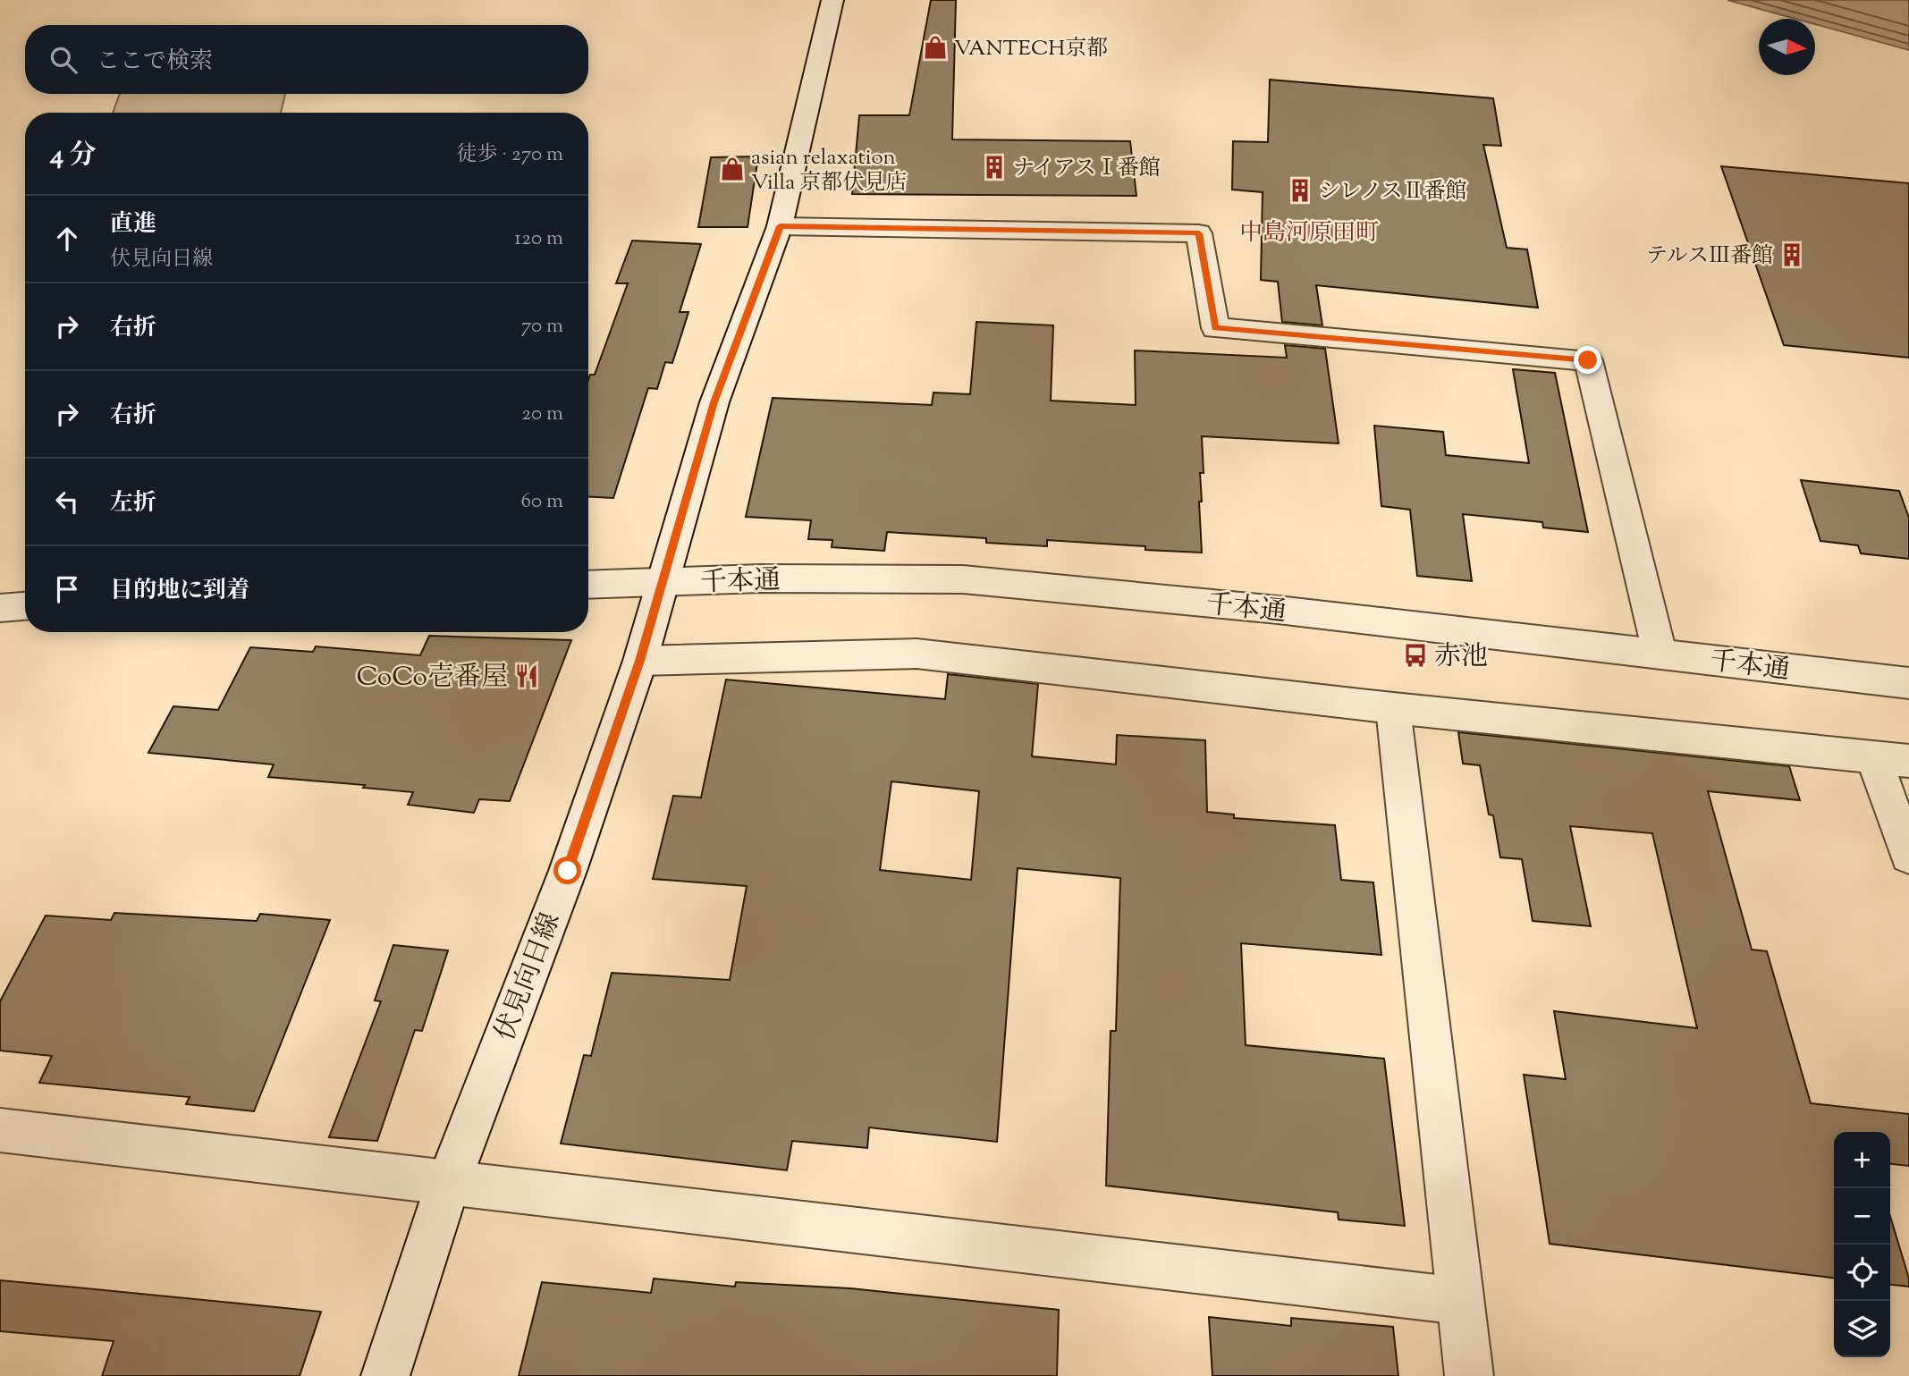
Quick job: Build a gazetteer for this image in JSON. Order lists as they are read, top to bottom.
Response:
{
  "streets": {
    "street": ["千本通", "伏見向日線"]
  },
  "crossings": [
    ["千本通", "伏見向日線"]
  ],
  "districts": ["中島河原田町"],
  "places": {
    "shop": ["VANTECH京都", "asian relaxation Villa 京都伏見店"],
    "building": ["ナイアスⅠ番館", "シレノスⅡ番館", "テルスⅢ番館"],
    "bus stop": ["赤池"],
    "restaurant": ["CoCo壱番屋"]
  },
  "north": "right",
  "page": {
    "search": "ここで検索",
    "heading": ["4 分", "徒歩 · 270 m"],
    "list": [
      ["直進", "伏見向日線", "120 m"],
      ["右折", "70 m"],
      ["右折", "20 m"],
      ["左折", "60 m"],
      "目的地に到着"
    ],
    "map_buttons": ["+", "−"]
  }
}
